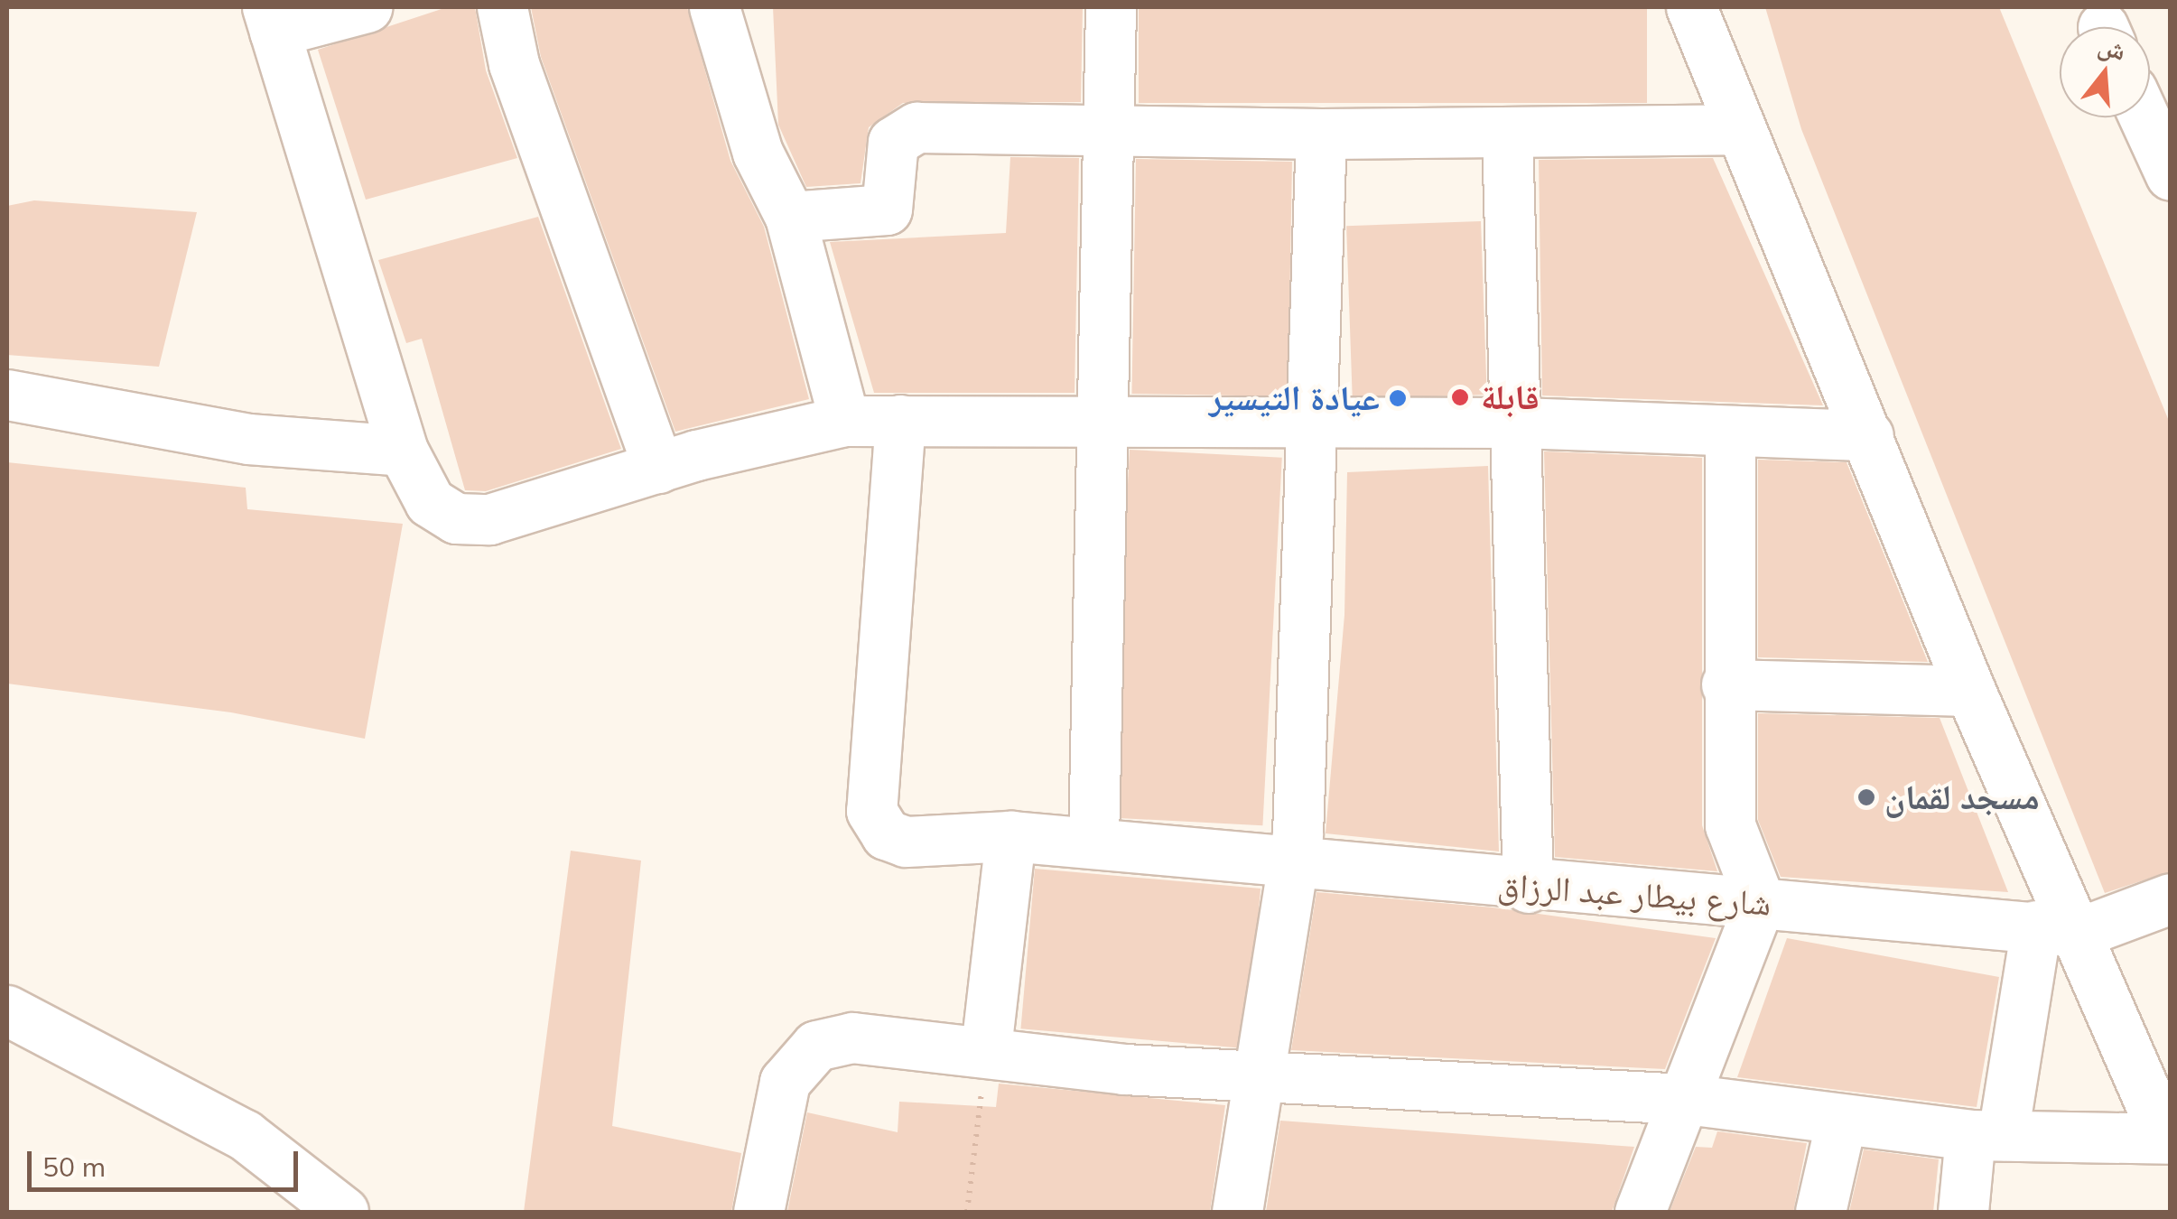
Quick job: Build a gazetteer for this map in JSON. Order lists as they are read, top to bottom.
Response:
{
  "streets": {
    "street": ["شارع بيطار عبد الرزاق"]
  },
  "places": ["قابلة", "عيادة التيسير", "مسجد لقمان"],
  "scale_bar": "50 m",
  "north": "top"
}
